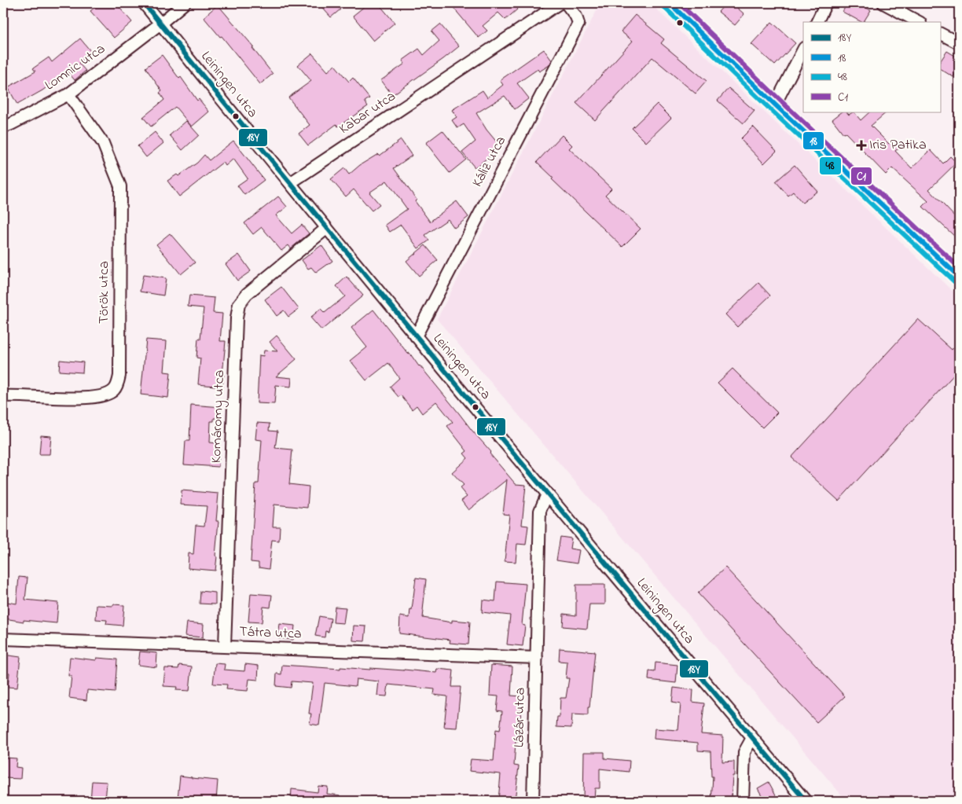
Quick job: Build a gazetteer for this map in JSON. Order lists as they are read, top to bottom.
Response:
{
  "streets": {
    "street": [
      "Lomnic utca",
      "Leiningen utca",
      "Kabar utca",
      "Káliz utca",
      "Török utca",
      "Komáromy utca",
      "Tátra utca",
      "Lázár utca"
    ]
  },
  "crossings": [
    ["Lomnic utca", "Leiningen utca"],
    ["Lomnic utca", "Török utca"],
    ["Leiningen utca", "Kabar utca"],
    ["Leiningen utca", "Káliz utca"],
    ["Leiningen utca", "Komáromy utca"],
    ["Leiningen utca", "Lázár utca"],
    ["Komáromy utca", "Tátra utca"],
    ["Tátra utca", "Lázár utca"]
  ],
  "places": {
    "health": ["Iris Patika"]
  },
  "lines": [
    "transit line 18Y",
    "transit line 18",
    "transit line C1",
    "transit line 48"
  ],
  "legend": [
    "18Y",
    "18",
    "48",
    "C1"
  ]
}
